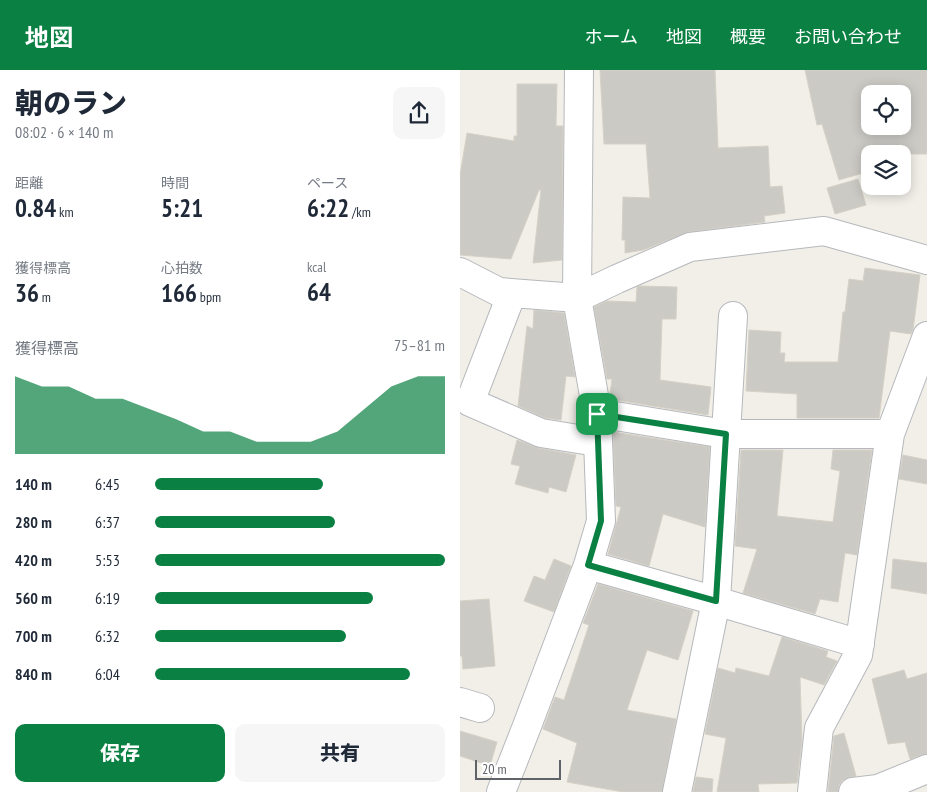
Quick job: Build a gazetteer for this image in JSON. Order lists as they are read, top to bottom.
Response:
{
  "scale_bar": "20 m",
  "page": {
    "header": "地図",
    "nav": [
      "ホーム",
      "地図",
      "概要",
      "お問い合わせ"
    ],
    "heading": ["朝のラン", "08:02 · 6 × 140 m"],
    "stats": [
      ["距離", "0.84 km"],
      ["時間", "5:21"],
      ["ペース", "6:22 /km"],
      ["獲得標高", "36 m"],
      ["心拍数", "166 bpm"],
      ["kcal", "64"]
    ],
    "chart": ["獲得標高", "75–81 m"],
    "list": [
      {
        "name": "140 m",
        "note": "6:45"
      },
      {
        "name": "280 m",
        "note": "6:37"
      },
      {
        "name": "420 m",
        "note": "5:53"
      },
      {
        "name": "560 m",
        "note": "6:19"
      },
      {
        "name": "700 m",
        "note": "6:32"
      },
      {
        "name": "840 m",
        "note": "6:04"
      }
    ],
    "buttons": ["保存", "共有"],
    "scale": "20 m"
  }
}
